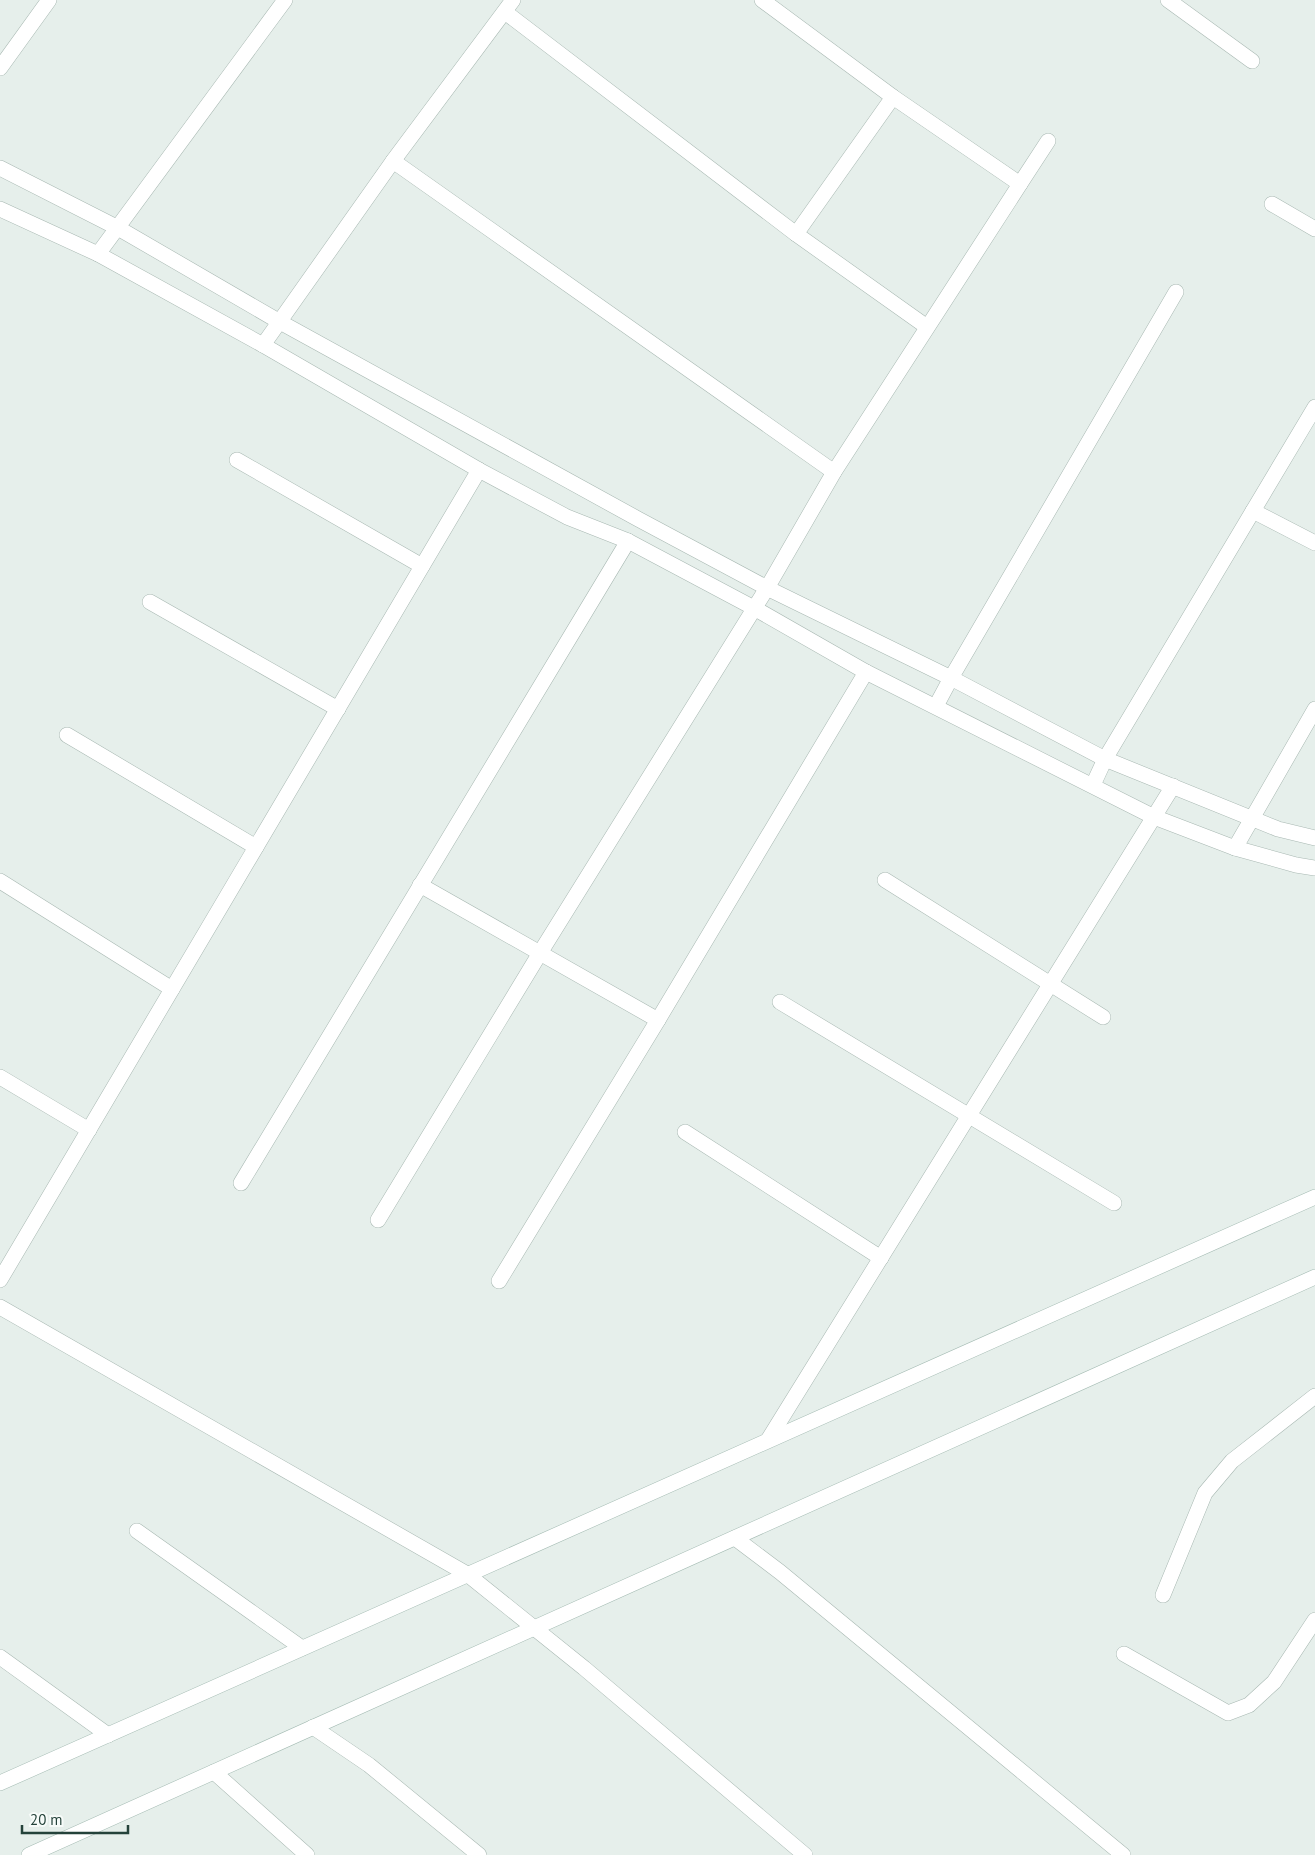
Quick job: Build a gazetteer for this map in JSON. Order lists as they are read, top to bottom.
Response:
{
  "scale_bar": "20 m"
}
